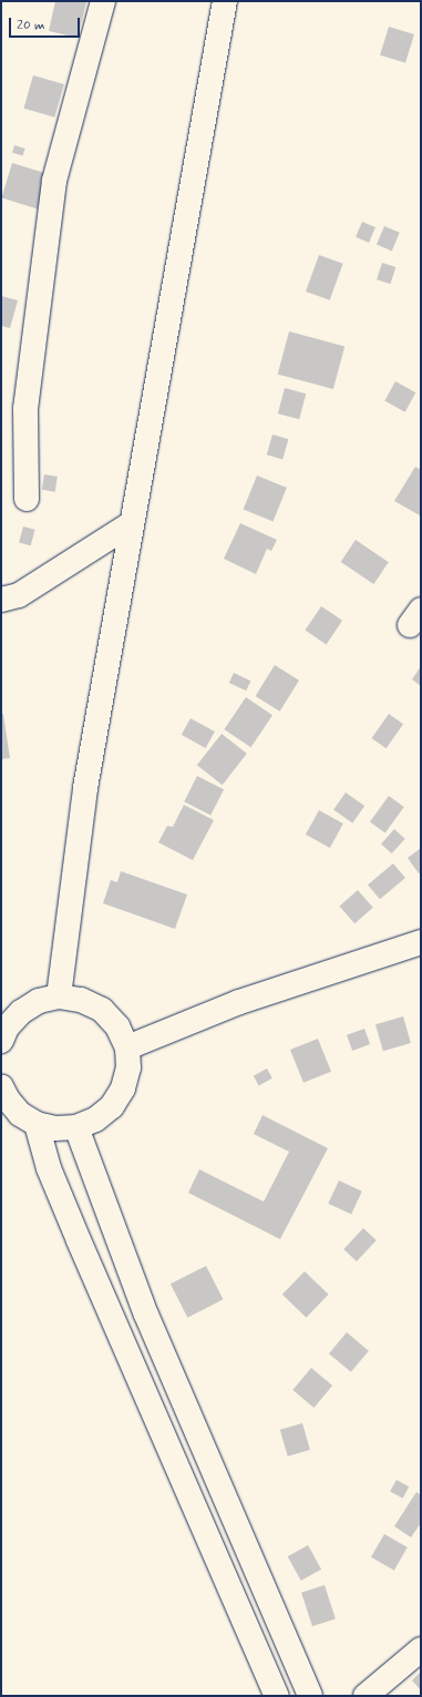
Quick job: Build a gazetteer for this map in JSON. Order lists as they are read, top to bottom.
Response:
{
  "scale_bar": "20 m"
}
